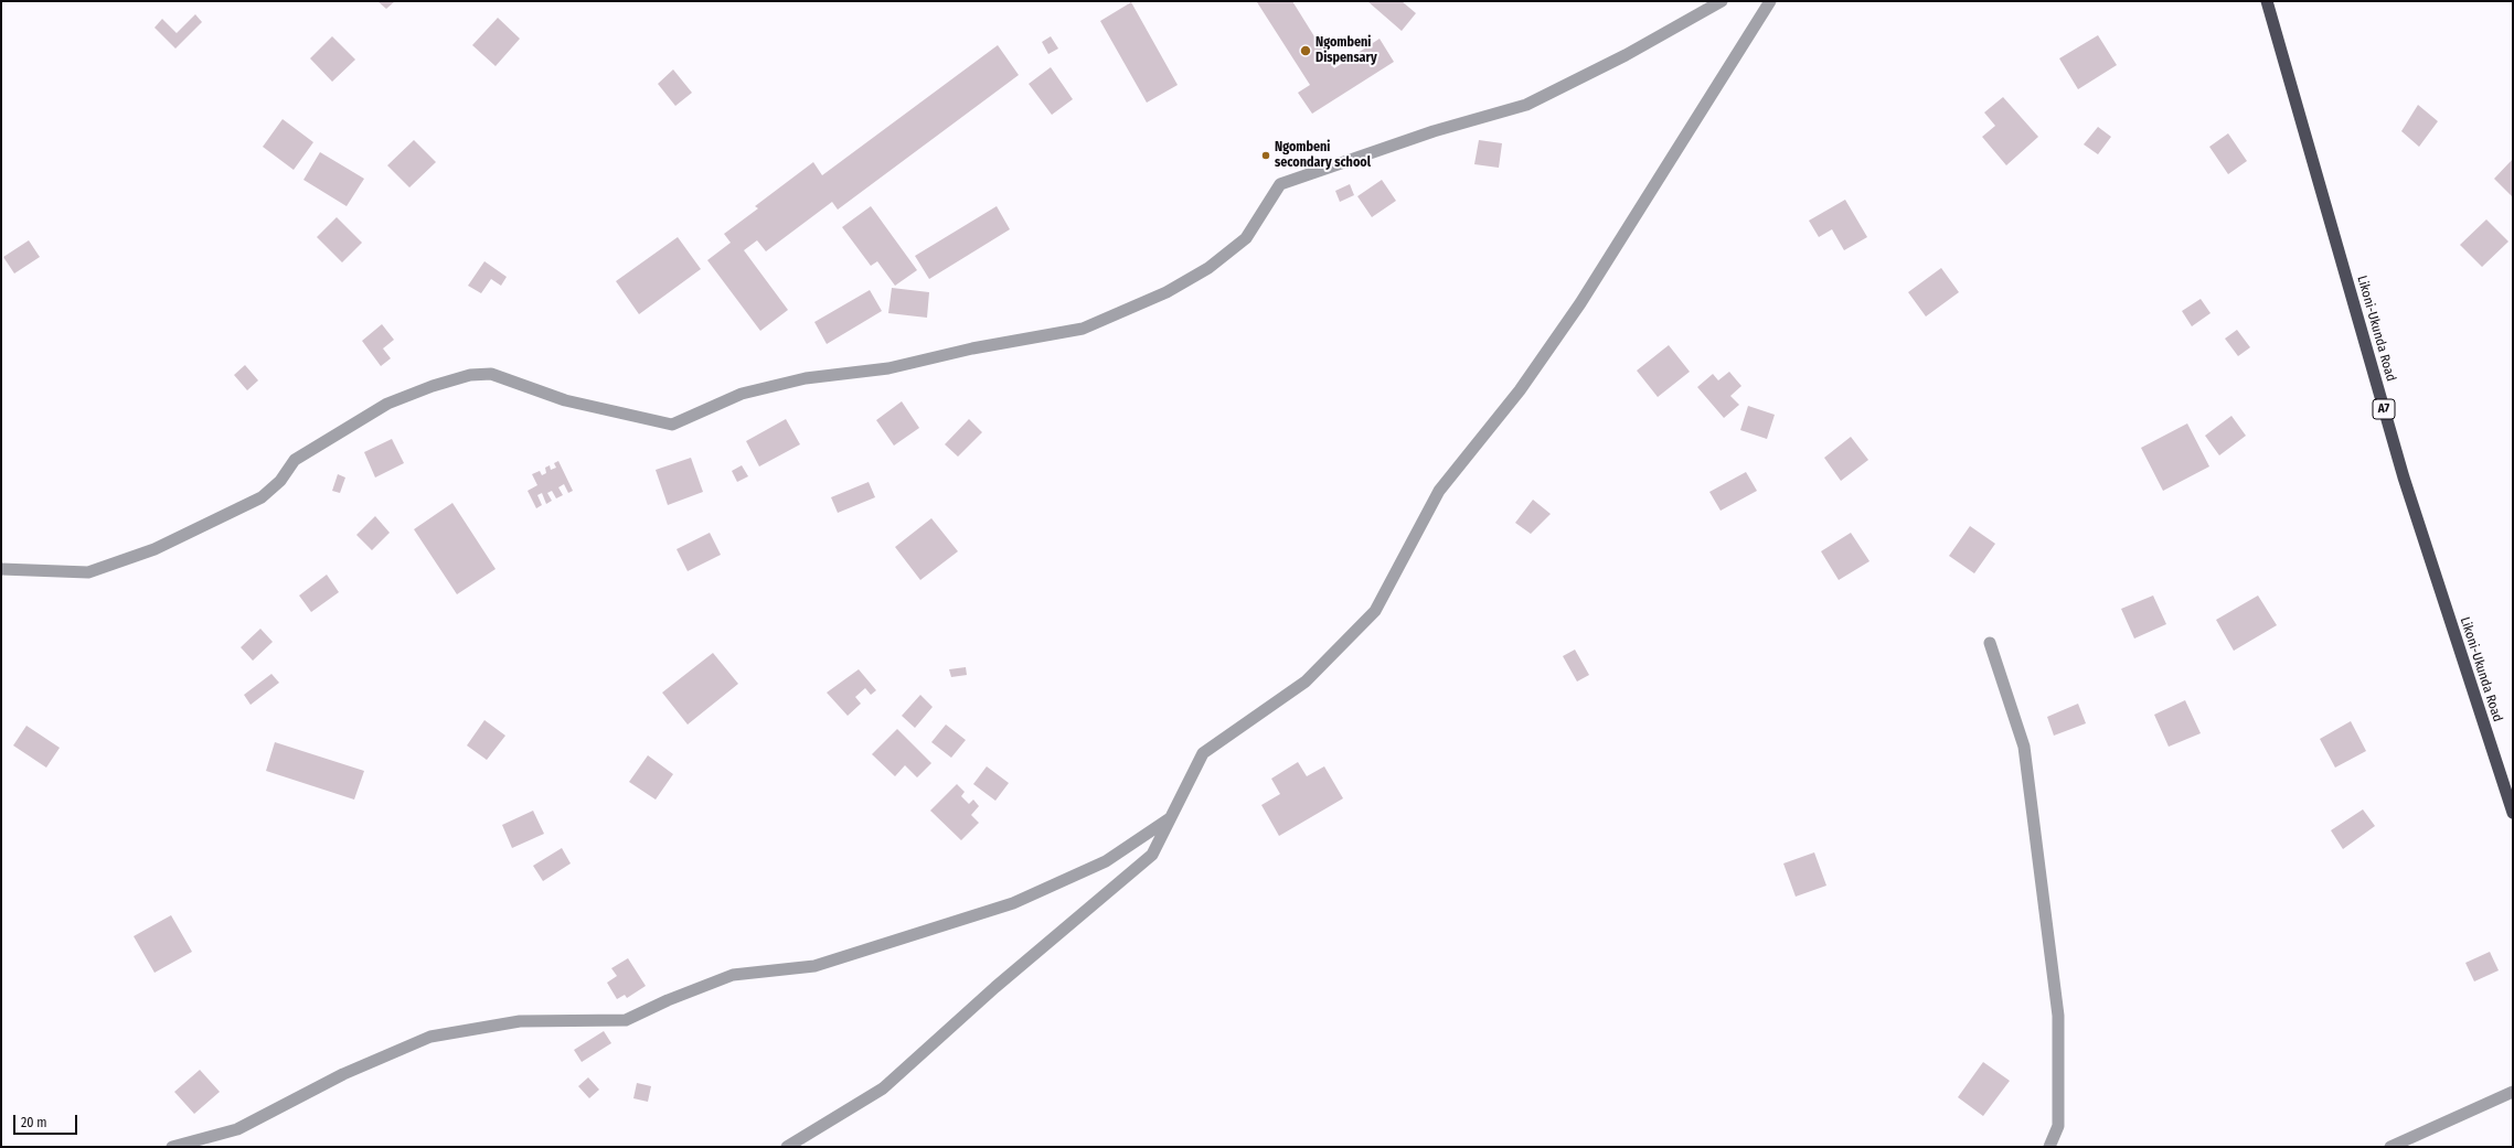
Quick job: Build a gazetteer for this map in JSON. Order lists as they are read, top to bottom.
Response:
{
  "streets": {
    "highway": ["Likoni-Ukunda Road", "A7"]
  },
  "places": ["Ngombeni Dispensary", "Ngombeni secondary school"],
  "scale_bar": "20 m"
}
